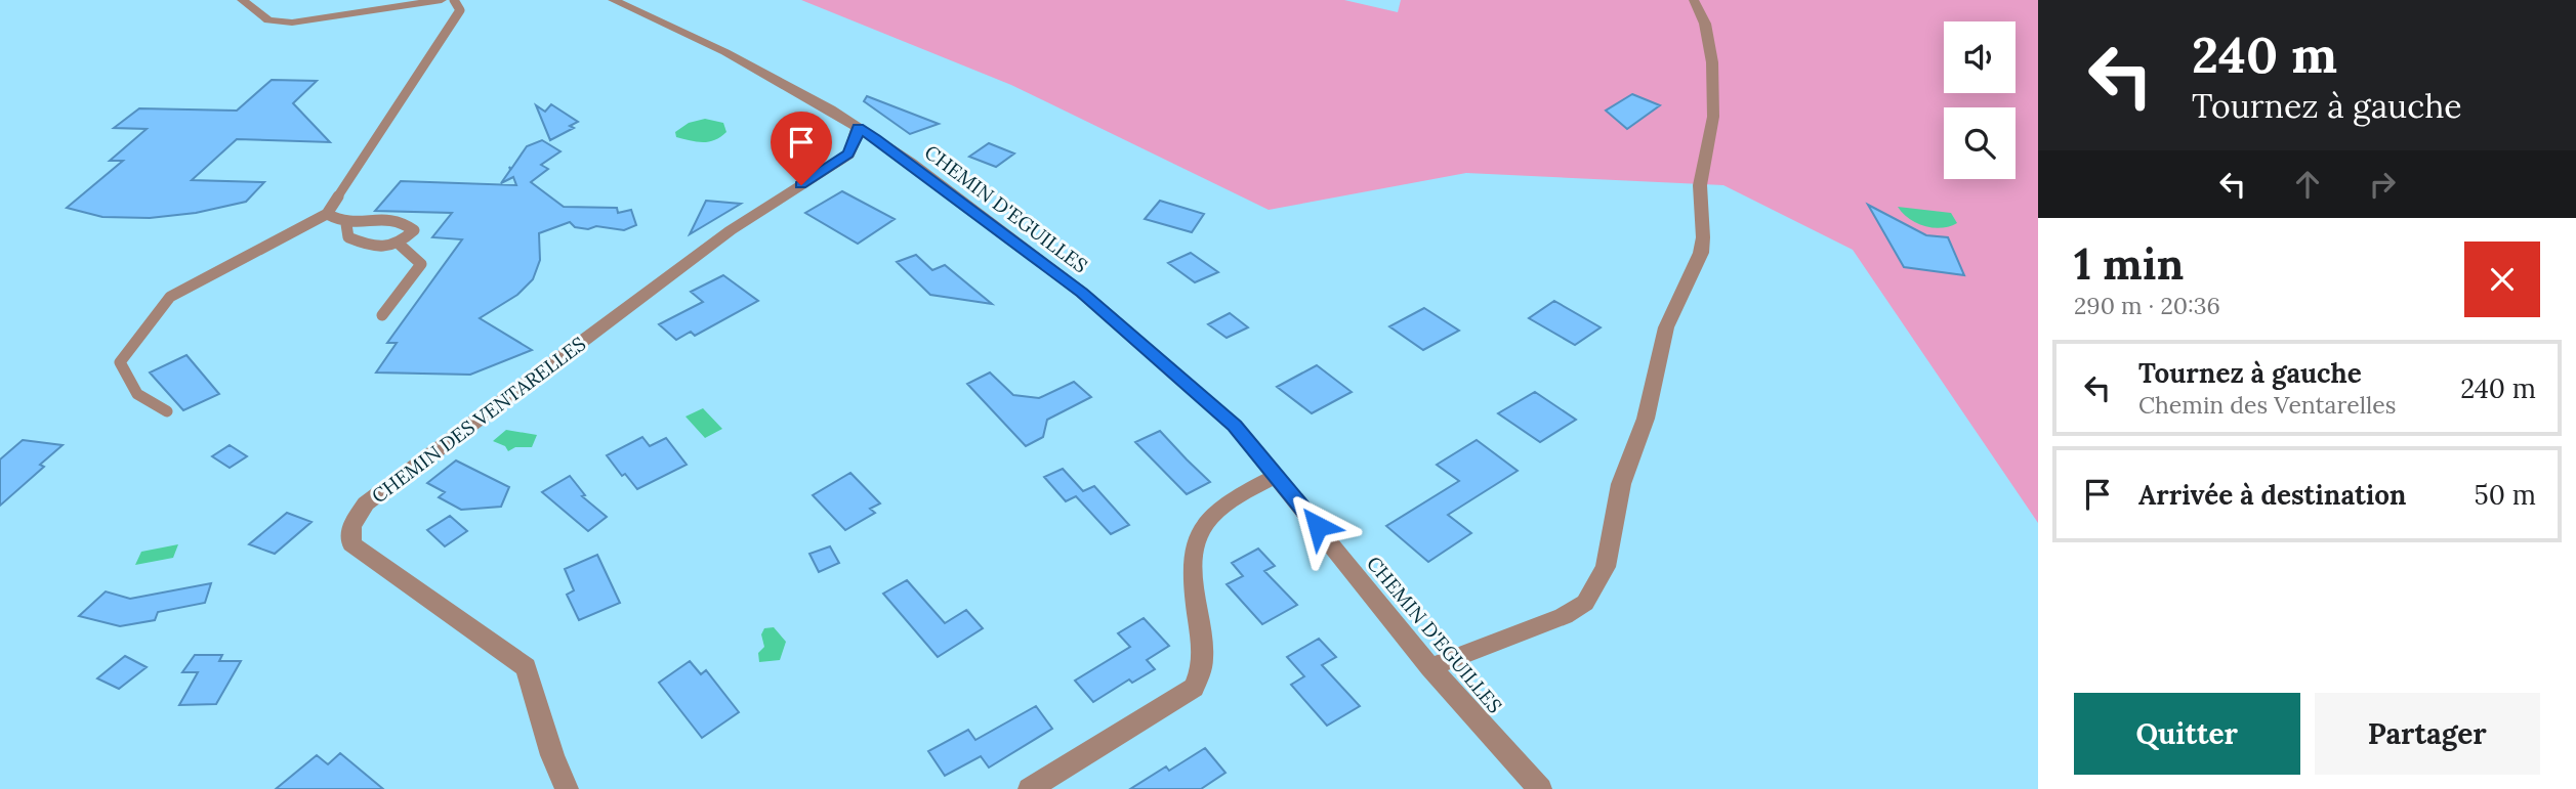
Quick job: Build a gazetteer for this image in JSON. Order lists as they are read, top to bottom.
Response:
{
  "streets": {
    "street": ["CHEMIN D'EGUILLES", "CHEMIN DES VENTARELLES"]
  },
  "crossings": [
    ["CHEMIN D'EGUILLES", "CHEMIN DES VENTARELLES"]
  ],
  "page": {
    "turn": ["240 m", "Tournez à gauche"],
    "heading": ["1 min", "290 m · 20:36"],
    "list": [
      {
        "name": "Tournez à gauche",
        "note": "Chemin des Ventarelles",
        "value": "240 m"
      },
      {
        "name": "Arrivée à destination",
        "value": "50 m"
      }
    ],
    "buttons": ["Quitter", "Partager"]
  }
}
